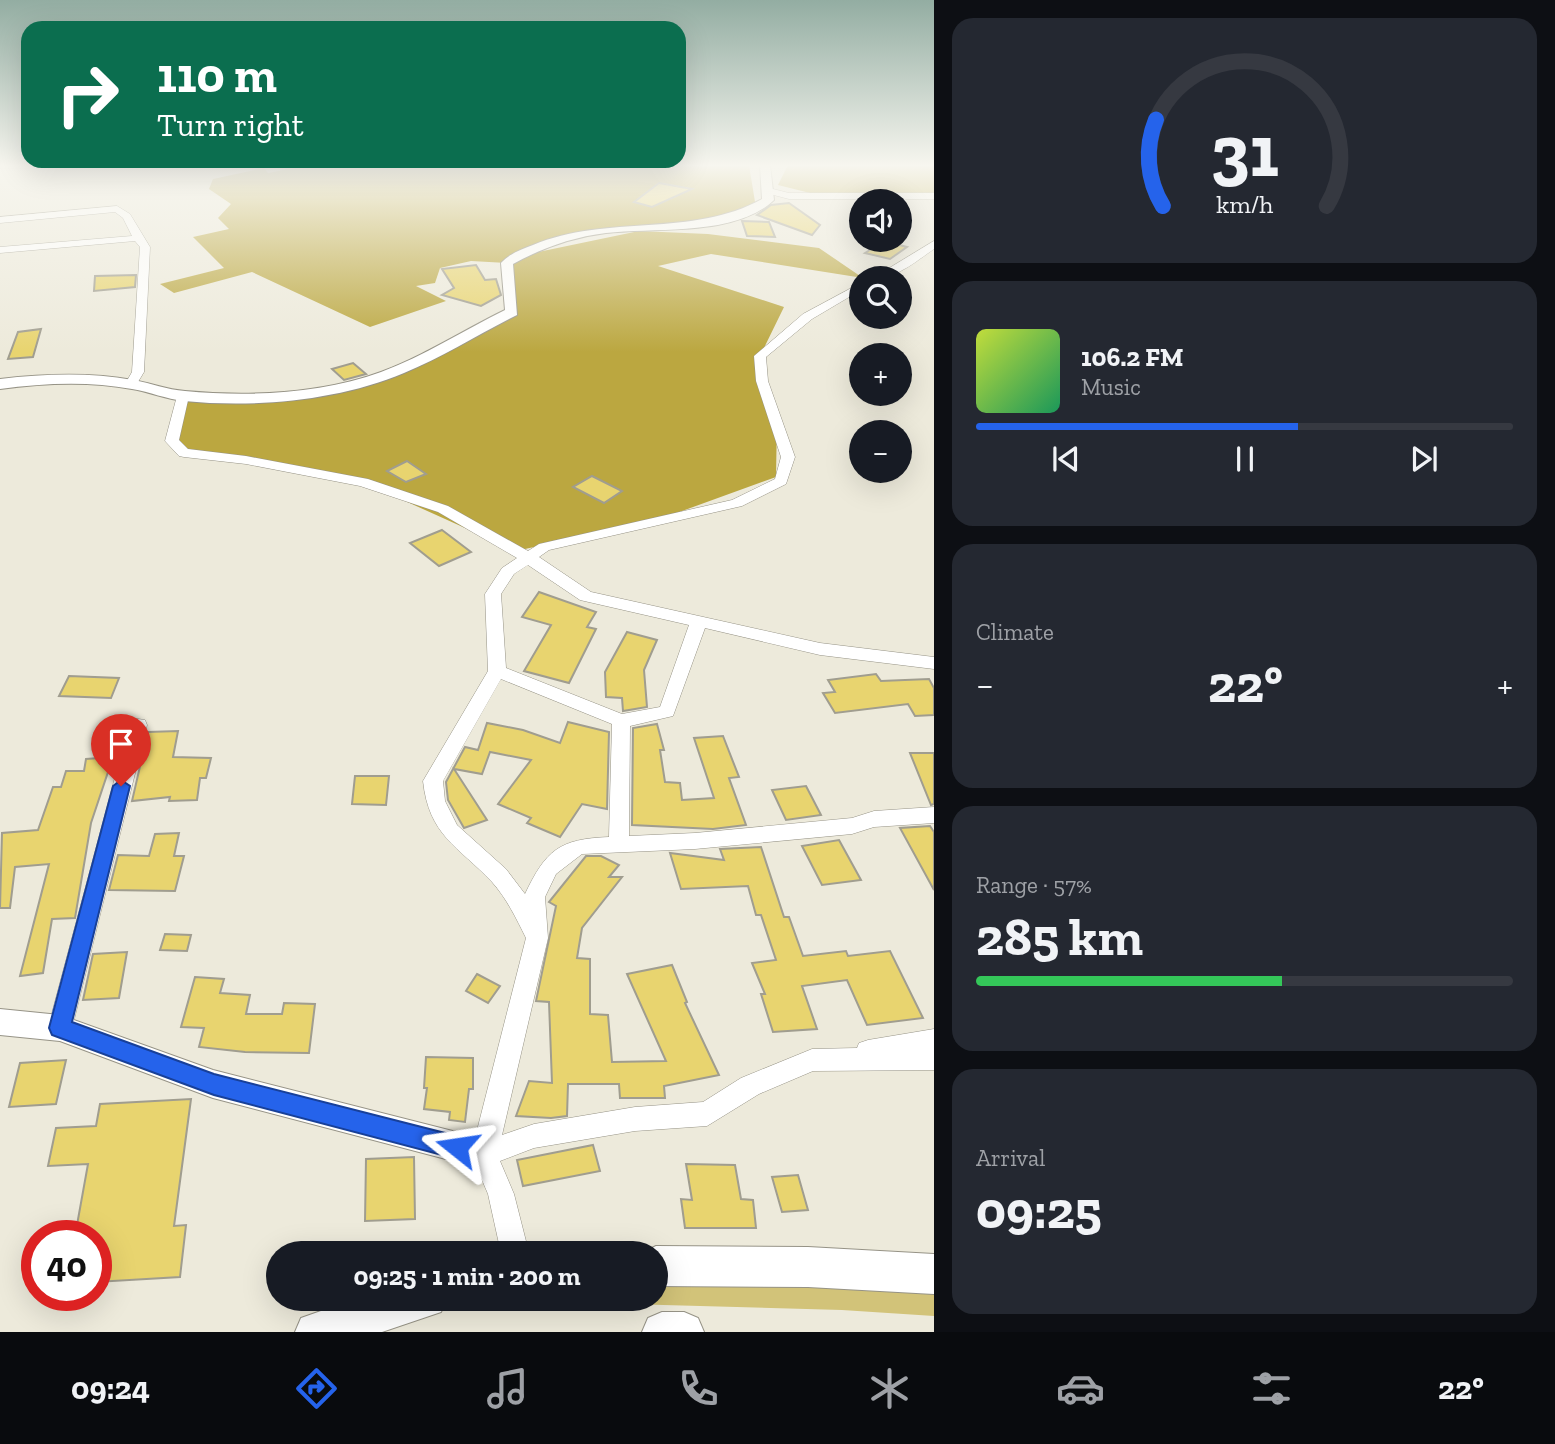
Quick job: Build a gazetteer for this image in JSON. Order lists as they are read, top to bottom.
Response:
{
  "page": {
    "turn": ["110 m", "Turn right"],
    "map_buttons": ["+", "−"],
    "song": ["106.2 FM", "Music"],
    "tile": [
      "Climate",
      ["Range · 57%", "285 km"],
      ["Arrival", "09:25"]
    ],
    "heat": ["−", "22°", "+"],
    "limit": "40",
    "trip": "09:25 · 1 min · 200 m",
    "tabs": ["09:24", "22°"],
    "gauge": ["31", "km/h"]
  }
}
